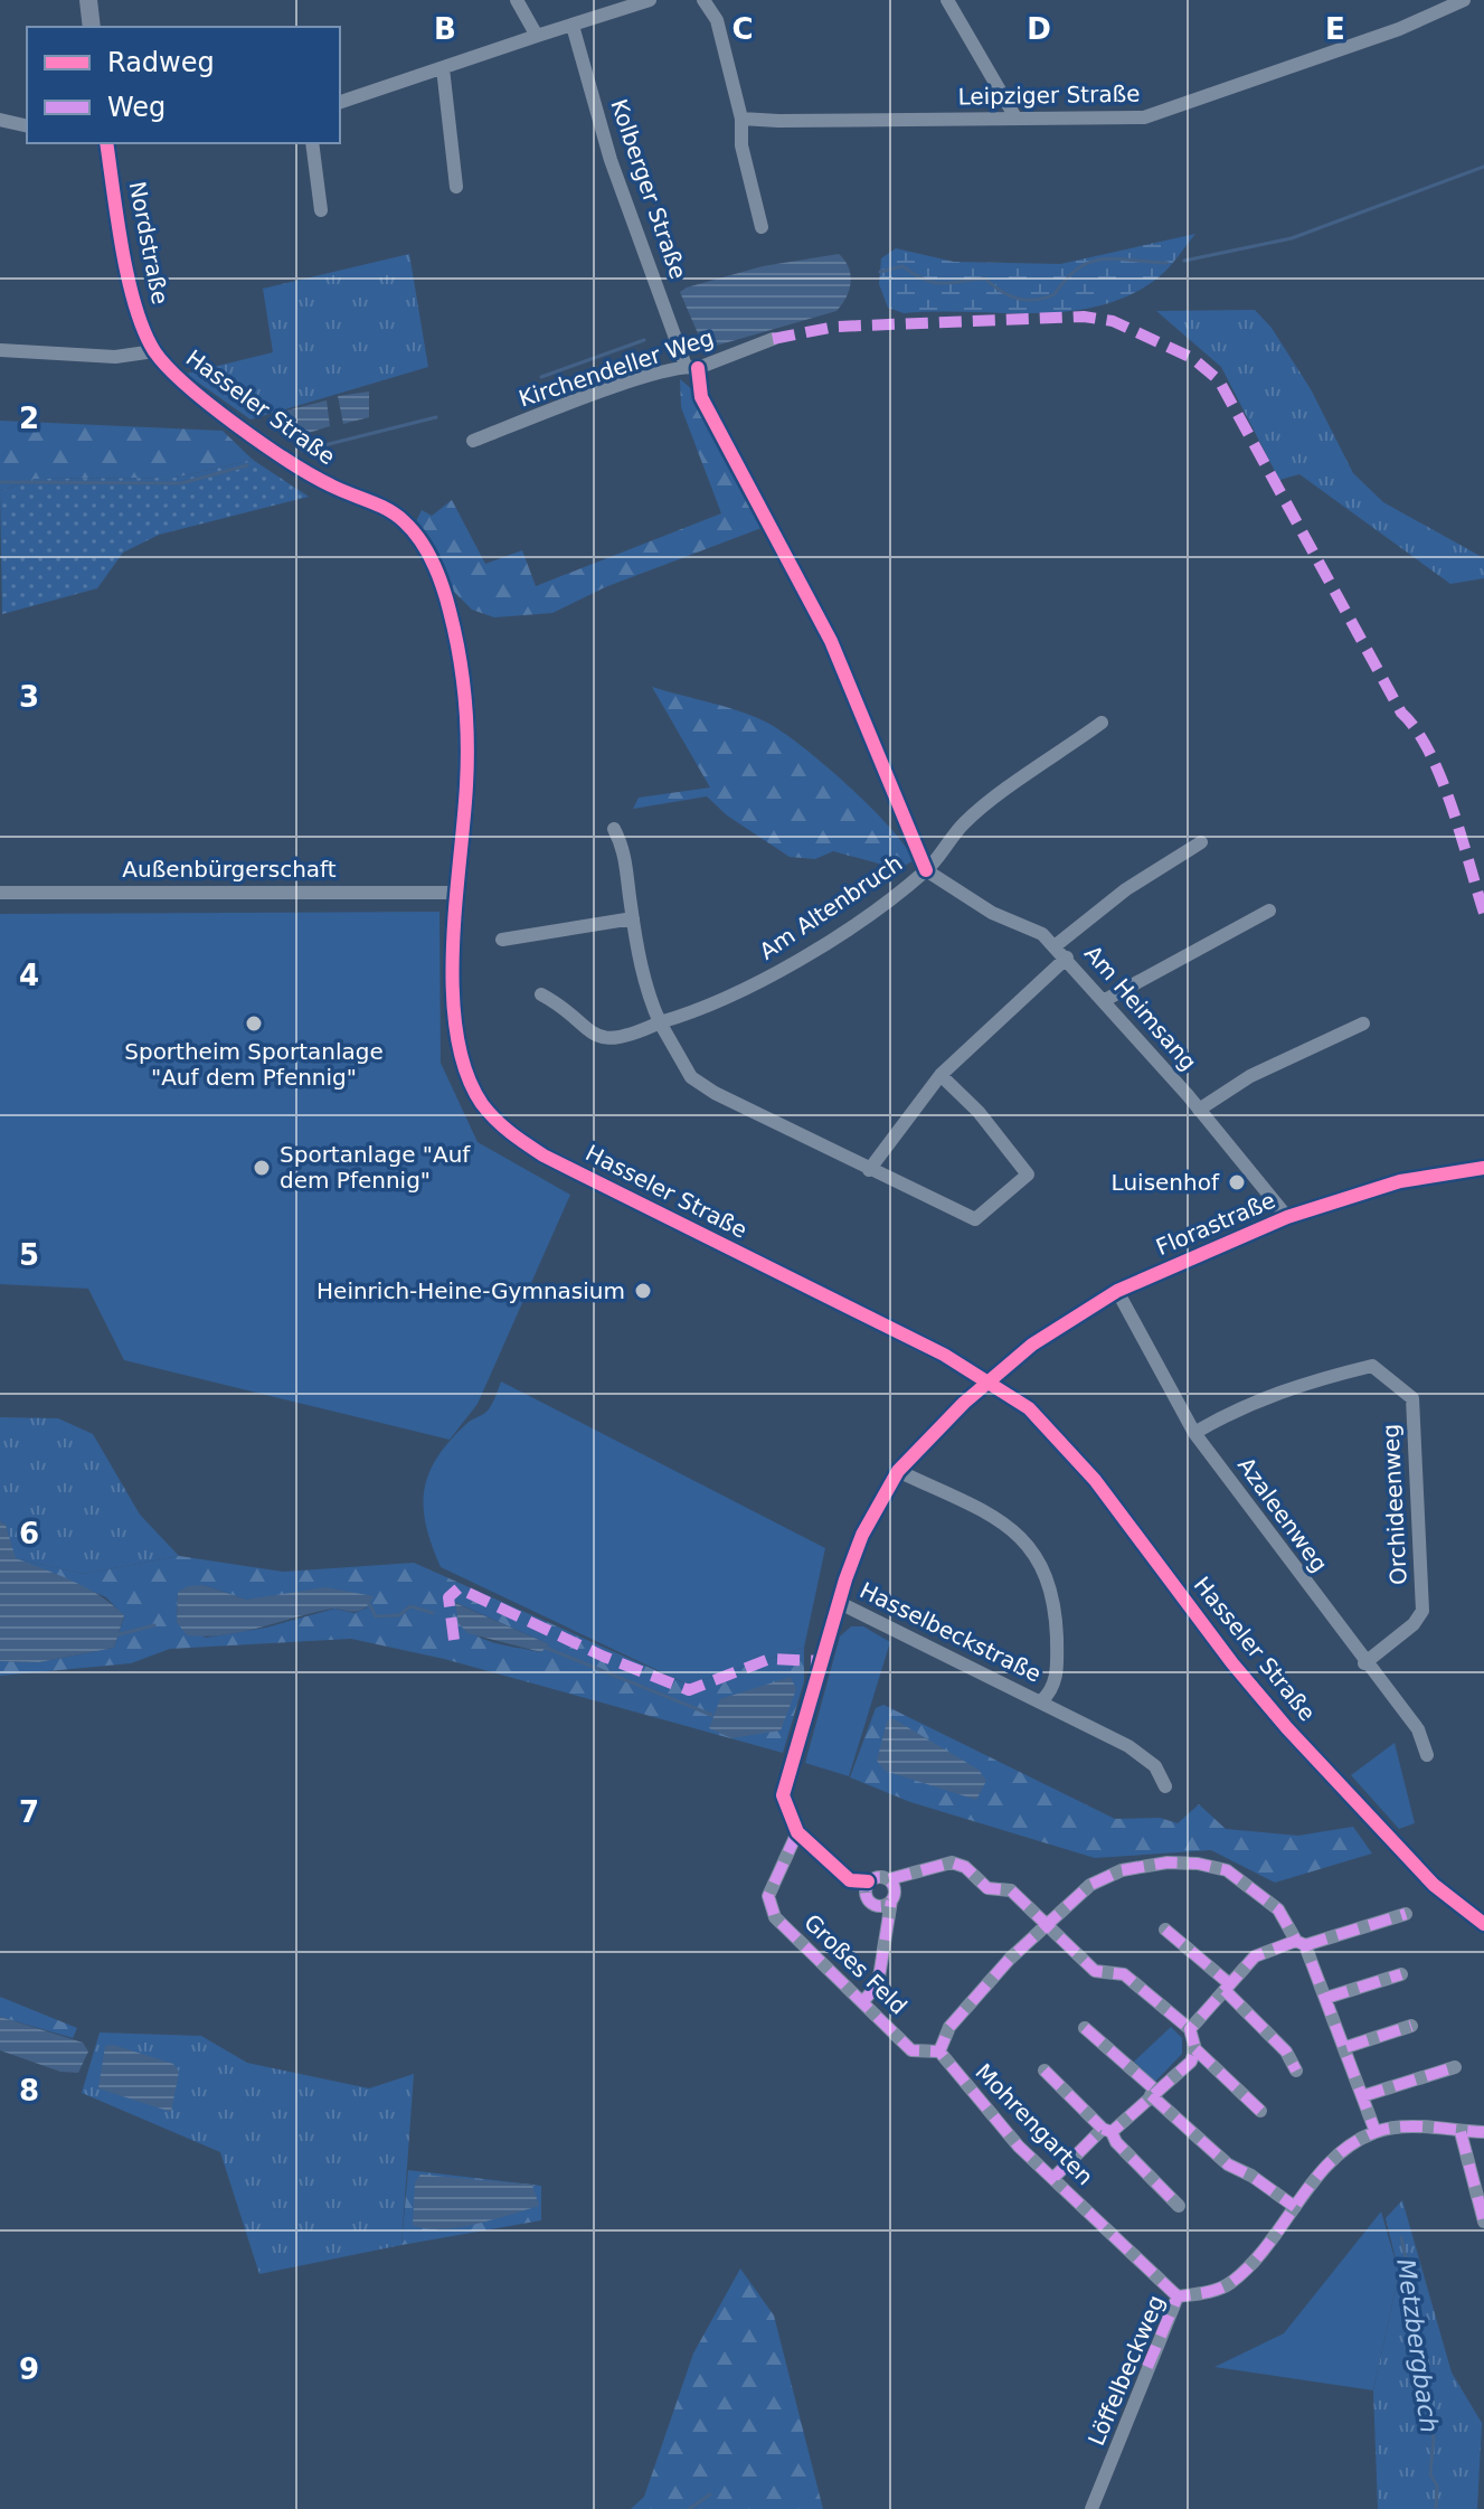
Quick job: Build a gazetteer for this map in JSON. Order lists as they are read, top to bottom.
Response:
{
  "streets": {
    "main road": ["Nordstraße", "Hasseler Straße"],
    "street": [
      "Leipziger Straße",
      "Kolberger Straße",
      "Kirchendeller Weg",
      "Außenbürgerschaft",
      "Am Altenbruch",
      "Am Heimsang",
      "Florastraße",
      "Orchideenweg",
      "Azaleenweg",
      "Hasselbeckstraße",
      "Großes Feld",
      "Mohrengarten",
      "Löffelbeckweg"
    ]
  },
  "crossings": [
    ["Kolberger Straße", "Kirchendeller Weg"],
    ["Nordstraße", "Hasseler Straße"],
    ["Hasseler Straße", "Außenbürgerschaft"],
    ["Hasseler Straße", "Florastraße"],
    ["Hasseler Straße", "Hasselbeckstraße"],
    ["Am Altenbruch", "Am Heimsang"],
    ["Am Heimsang", "Florastraße"],
    ["Florastraße", "Azaleenweg"],
    ["Florastraße", "Hasselbeckstraße"],
    ["Orchideenweg", "Azaleenweg"],
    ["Hasselbeckstraße", "Großes Feld"],
    ["Großes Feld", "Mohrengarten"],
    ["Mohrengarten", "Löffelbeckweg"]
  ],
  "water": ["Metzbergbach"],
  "places": [
    "Sportheim Sportanlage \"Auf dem Pfennig\"",
    "Sportanlage \"Auf dem Pfennig\"",
    "Luisenhof",
    "Heinrich-Heine-Gymnasium"
  ],
  "legend": ["Radweg", "Weg"],
  "grid": {
    "columns": [
      "B",
      "C",
      "D",
      "E"
    ],
    "rows": [
      "2",
      "3",
      "4",
      "5",
      "6",
      "7",
      "8",
      "9"
    ]
  }
}
